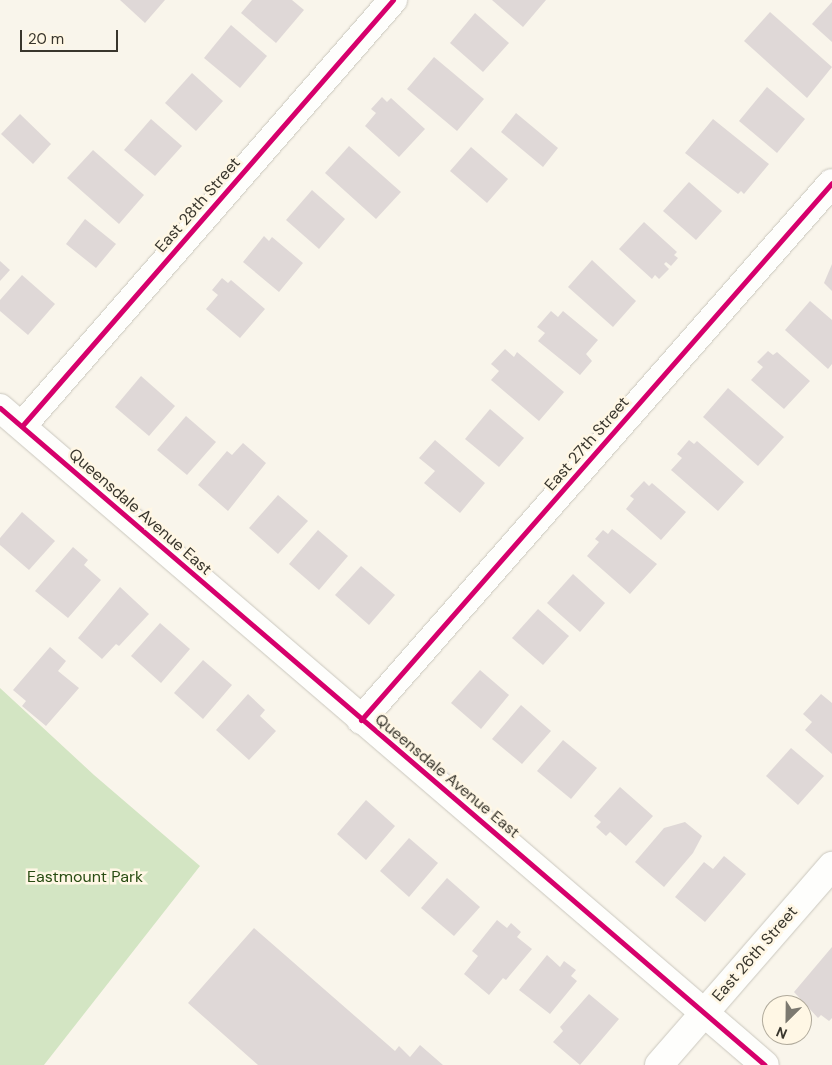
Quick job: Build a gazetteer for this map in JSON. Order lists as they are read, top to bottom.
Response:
{
  "streets": {
    "street": [
      "East 28th Street",
      "East 27th Street",
      "Queensdale Avenue East",
      "East 26th Street"
    ]
  },
  "crossings": [
    ["East 28th Street", "Queensdale Avenue East"],
    ["East 27th Street", "Queensdale Avenue East"],
    ["Queensdale Avenue East", "East 26th Street"]
  ],
  "parks": ["Eastmount Park"],
  "scale_bar": "20 m",
  "north": "bottom left"
}
